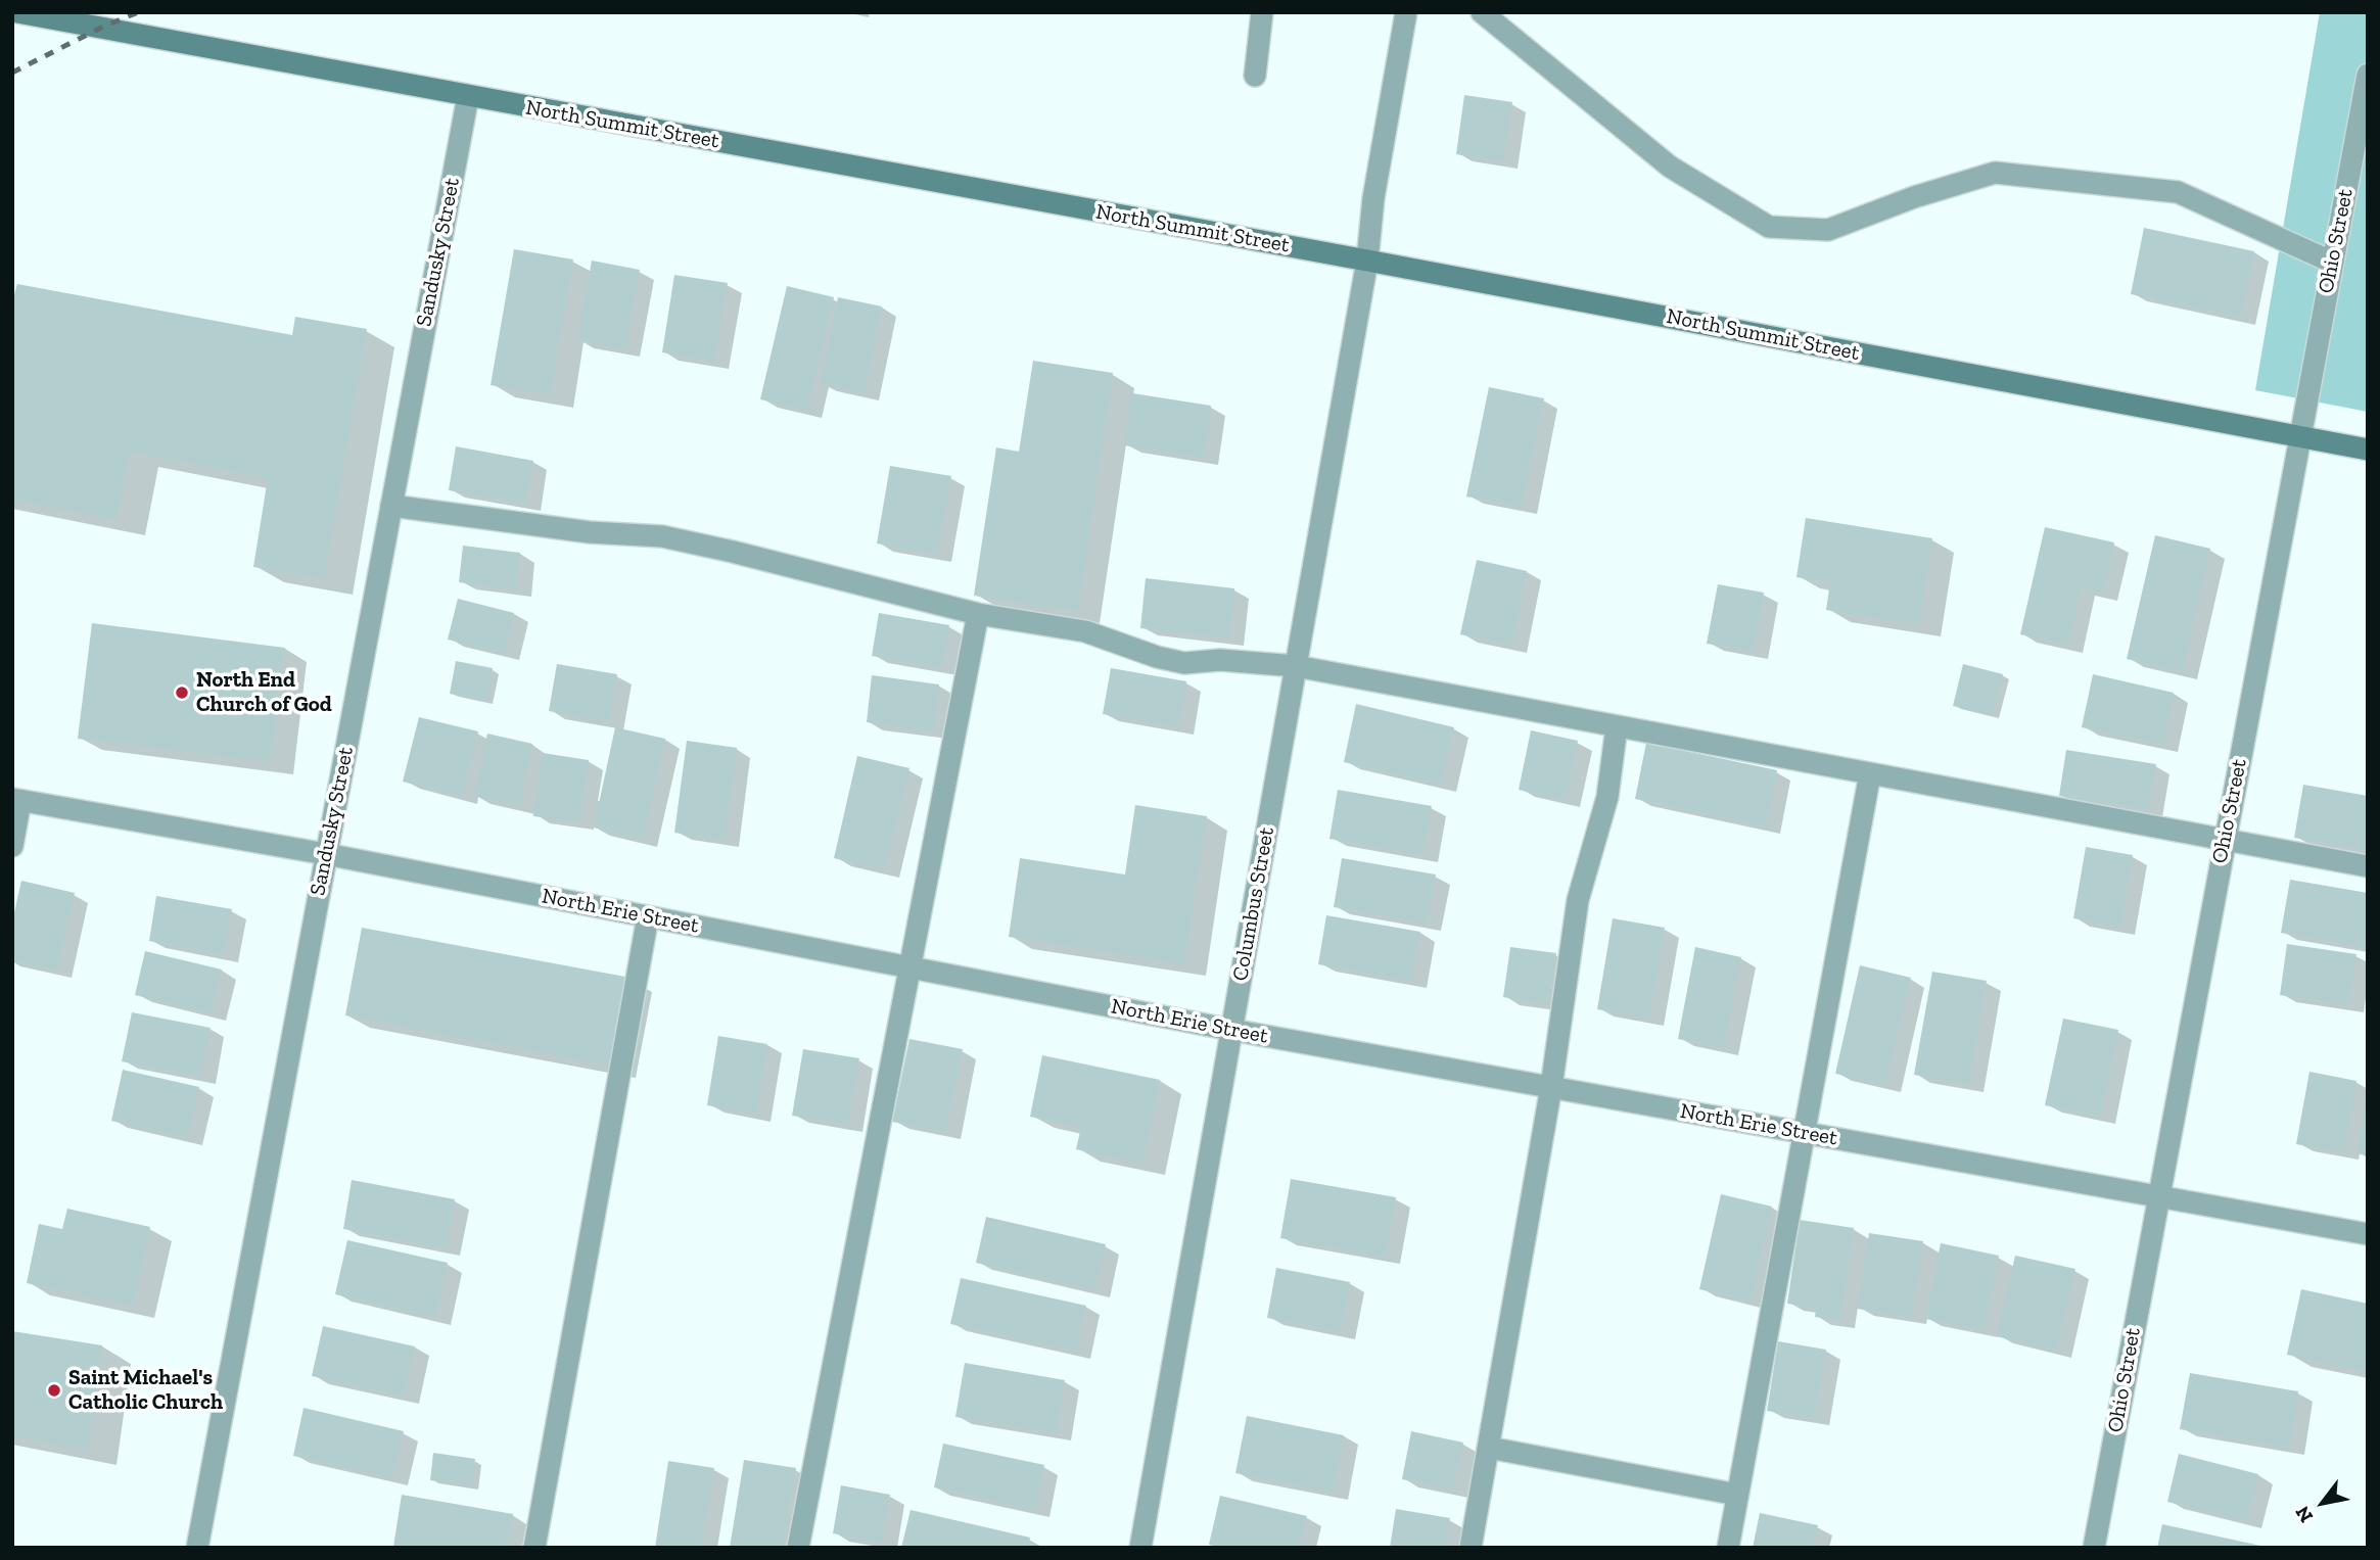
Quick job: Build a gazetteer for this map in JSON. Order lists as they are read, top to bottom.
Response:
{
  "streets": {
    "main road": ["North Summit Street"],
    "street": [
      "Ohio Street",
      "Sandusky Street",
      "Columbus Street",
      "North Erie Street"
    ]
  },
  "crossings": [
    ["North Summit Street", "Ohio Street"],
    ["North Summit Street", "Sandusky Street"],
    ["North Summit Street", "Columbus Street"],
    ["Ohio Street", "North Erie Street"],
    ["Sandusky Street", "North Erie Street"],
    ["Columbus Street", "North Erie Street"]
  ],
  "places": ["North End Church of God", "Saint Michael's Catholic Church"],
  "north": "bottom left"
}
